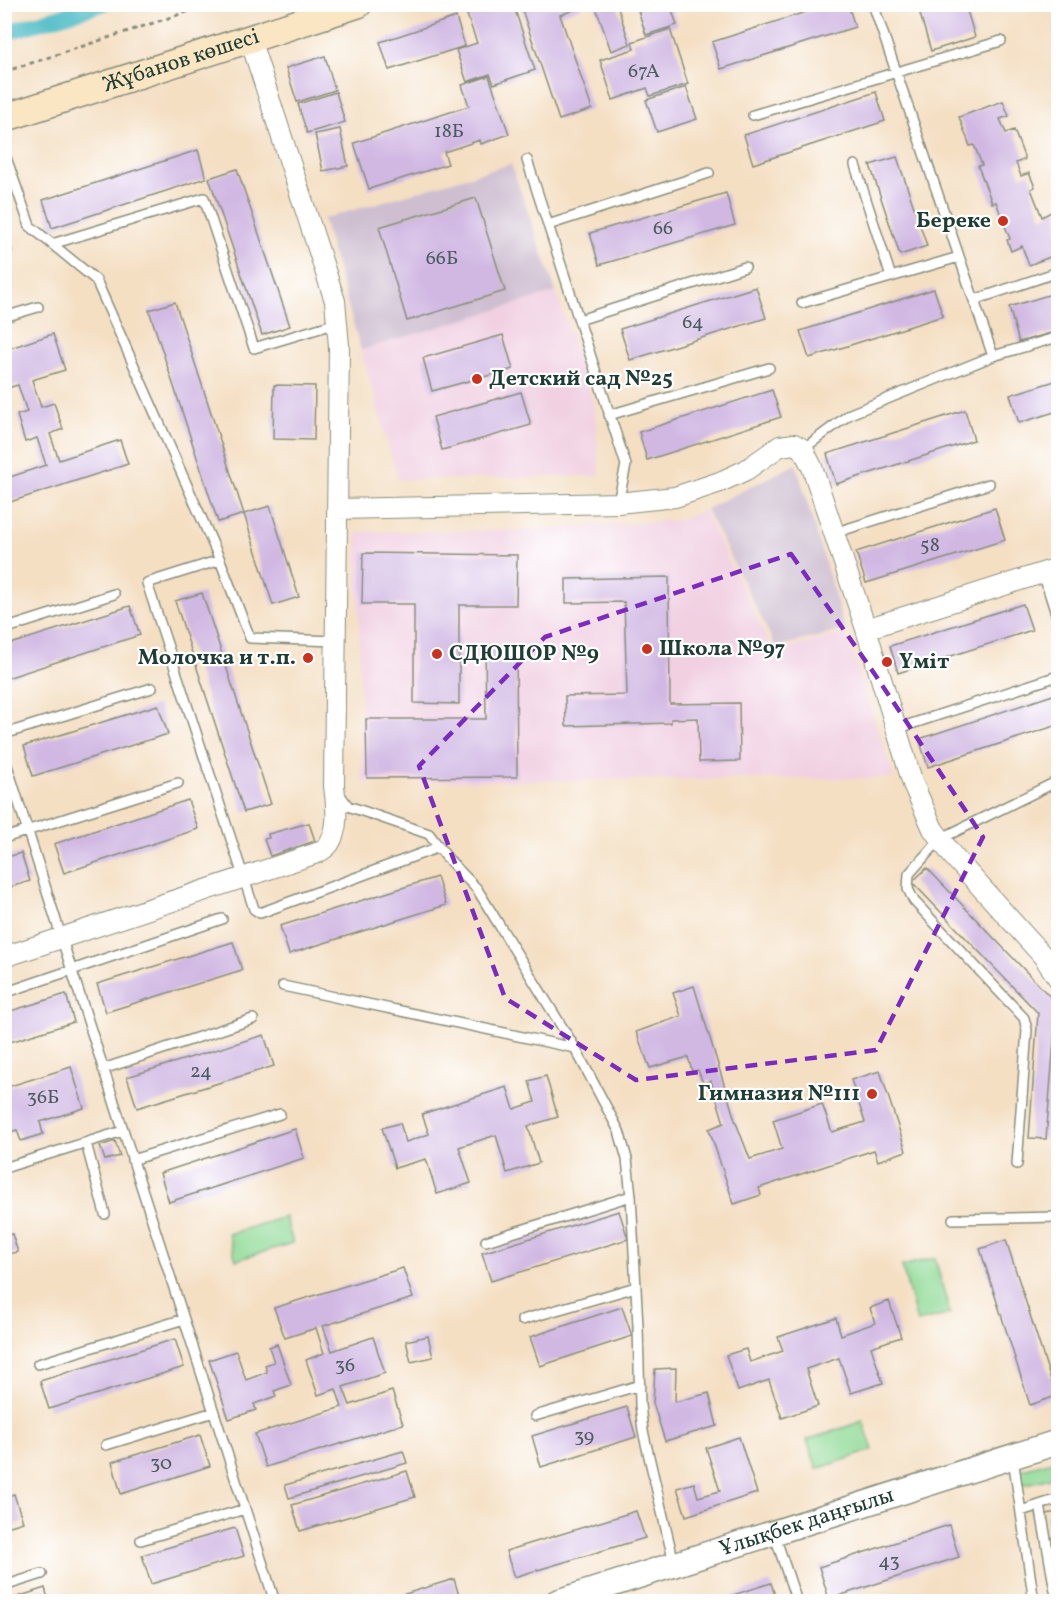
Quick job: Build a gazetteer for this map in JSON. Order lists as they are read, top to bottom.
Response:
{
  "streets": {
    "main road": ["Жұбанов көшесі"],
    "street": ["Ұлықбек даңғылы"]
  },
  "places": [
    "Береке",
    "Детский сад №25",
    "Школа №97",
    "СДЮШОР №9",
    "Молочка и т.п.",
    "Үміт",
    "Гимназия №111"
  ],
  "house_numbers": [
    "67А",
    "18Б",
    "66",
    "66Б",
    "64",
    "58",
    "24",
    "36Б",
    "36",
    "39",
    "30",
    "43"
  ]
}
